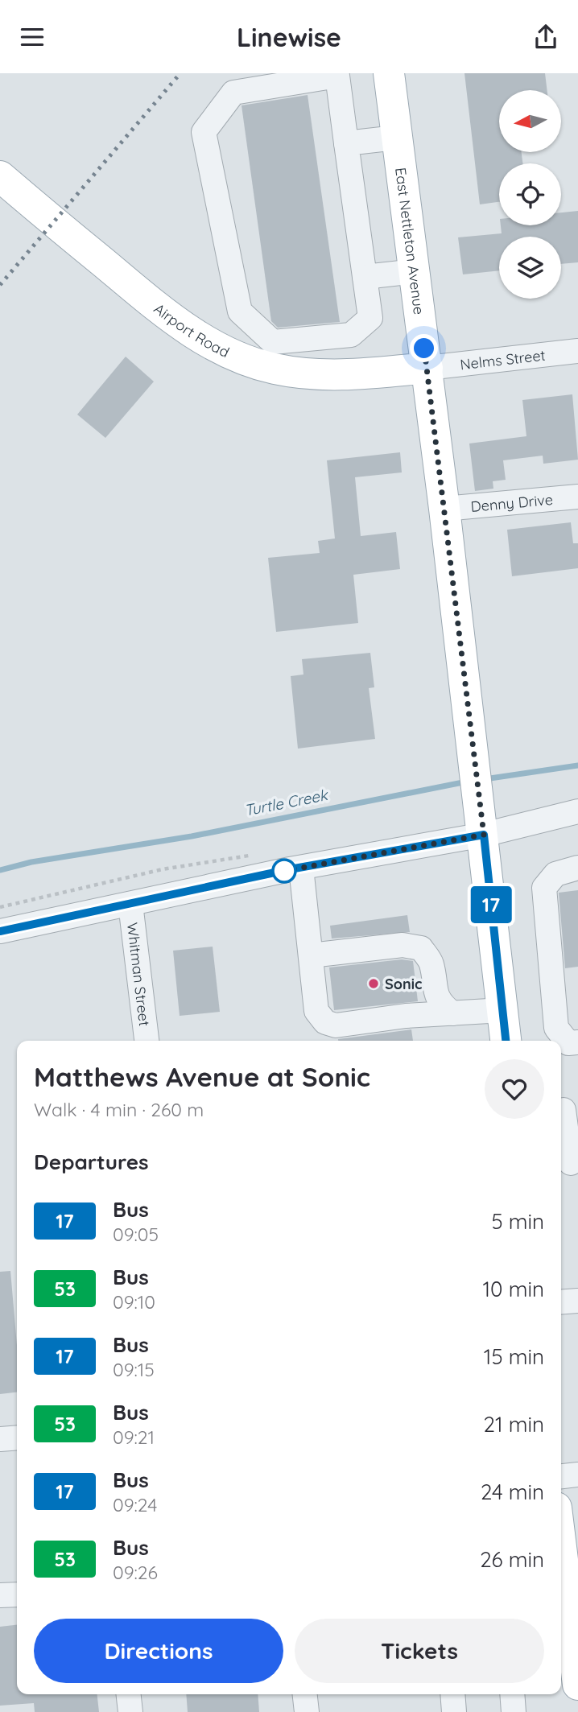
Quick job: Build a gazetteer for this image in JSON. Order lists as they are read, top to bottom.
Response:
{
  "streets": {
    "main road": ["East Nettleton Avenue", "Airport Road"],
    "street": ["Nelms Street", "Denny Drive", "Whitman Street"]
  },
  "crossings": [
    ["East Nettleton Avenue", "Airport Road"],
    ["East Nettleton Avenue", "Nelms Street"],
    ["East Nettleton Avenue", "Denny Drive"],
    ["Airport Road", "Nelms Street"]
  ],
  "water": ["Turtle Creek"],
  "places": ["Sonic"],
  "lines": ["bus line 17"],
  "north": "left",
  "page": {
    "header": "Linewise",
    "on_map": "17",
    "heading": [
      ["Matthews Avenue at Sonic", "Walk · 4 min · 260 m"],
      "Departures"
    ],
    "list": [
      {
        "mark": "17",
        "name": "Bus",
        "note": "09:05",
        "value": "5 min"
      },
      {
        "mark": "53",
        "name": "Bus",
        "note": "09:10",
        "value": "10 min"
      },
      {
        "mark": "17",
        "name": "Bus",
        "note": "09:15",
        "value": "15 min"
      },
      {
        "mark": "53",
        "name": "Bus",
        "note": "09:21",
        "value": "21 min"
      },
      {
        "mark": "17",
        "name": "Bus",
        "note": "09:24",
        "value": "24 min"
      },
      {
        "mark": "53",
        "name": "Bus",
        "note": "09:26",
        "value": "26 min"
      }
    ],
    "buttons": ["Directions", "Tickets"]
  }
}
